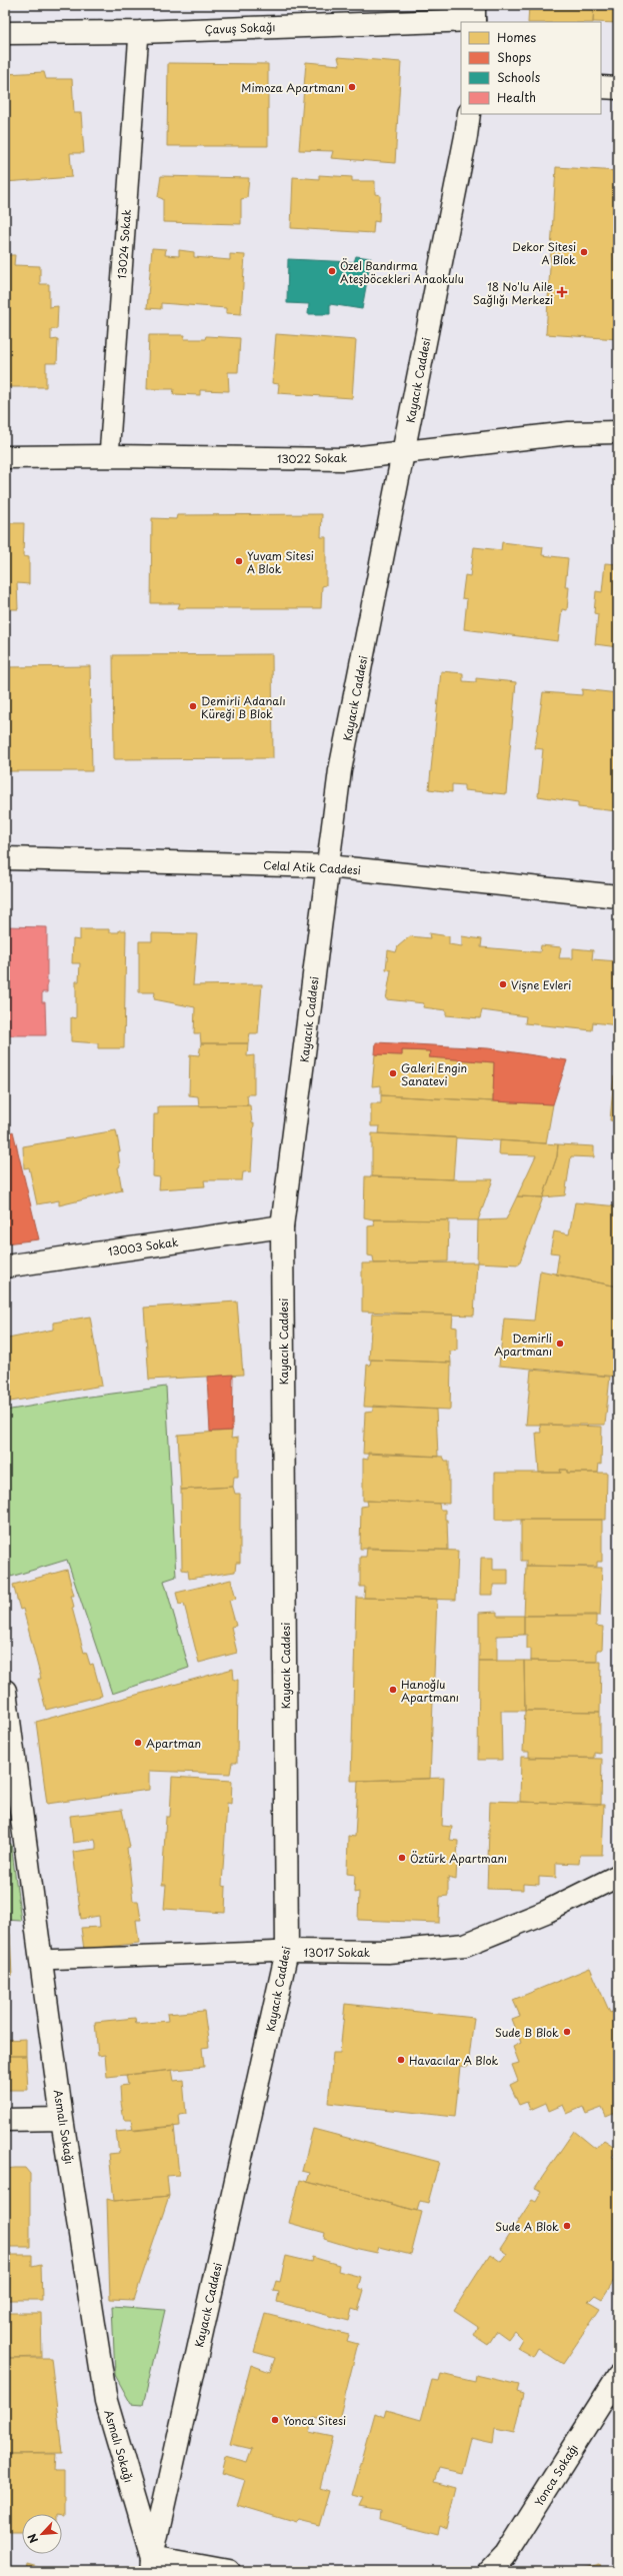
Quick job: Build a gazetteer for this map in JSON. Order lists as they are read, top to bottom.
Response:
{
  "streets": {
    "street": [
      "Çavuş Sokağı",
      "Kayacık Caddesi",
      "13022 Sokak",
      "Celal Atik Caddesi",
      "13003 Sokak",
      "13017 Sokak",
      "Asmalı Sokağı",
      "Yonca Sokağı"
    ],
    "lane": ["13024 Sokak"]
  },
  "crossings": [
    ["Çavuş Sokağı", "13024 Sokak"],
    ["13024 Sokak", "13022 Sokak"],
    ["Kayacık Caddesi", "13022 Sokak"],
    ["Kayacık Caddesi", "Celal Atik Caddesi"],
    ["Kayacık Caddesi", "13003 Sokak"],
    ["Kayacık Caddesi", "13017 Sokak"],
    ["Kayacık Caddesi", "Asmalı Sokağı"],
    ["13017 Sokak", "Asmalı Sokağı"]
  ],
  "places": {
    "other": [
      "Mimoza Apartmanı",
      "Dekor Sitesi A Blok",
      "Özel Bandırma Ateşböcekleri Anaokulu",
      "Yuvam Sitesi A Blok",
      "Demirli Adanalı Küreği B Blok",
      "Vişne Evleri",
      "Galeri Engin Sanatevi",
      "Demirli Apartmanı",
      "Hanoğlu Apartmanı",
      "Apartman",
      "Öztürk Apartmanı",
      "Sude B Blok",
      "Havacılar A Blok",
      "Sude A Blok",
      "Yonca Sitesi"
    ],
    "health": ["18 No'lu Aile Sağlığı Merkezi"]
  },
  "legend": [
    "Homes",
    "Shops",
    "Schools",
    "Health"
  ],
  "north": "bottom left"
}
